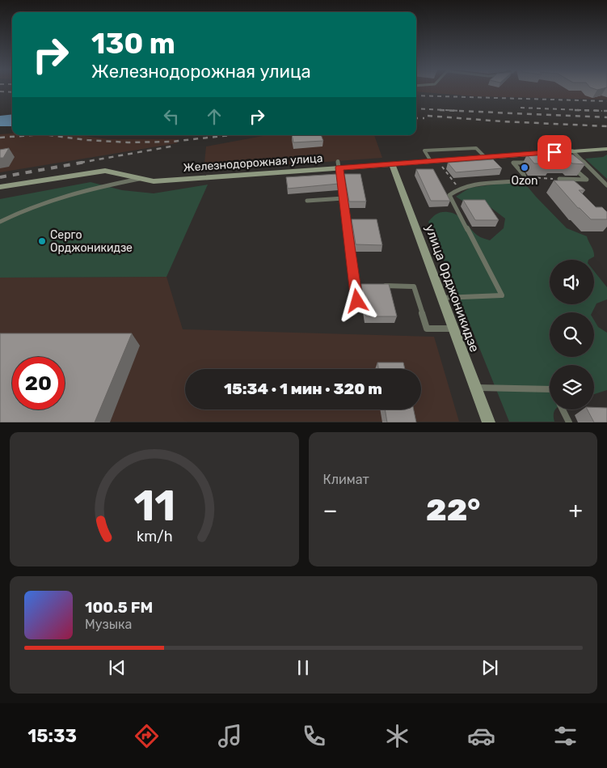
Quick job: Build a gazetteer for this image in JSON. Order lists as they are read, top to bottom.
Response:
{
  "streets": {
    "street": ["Железнодорожная улица", "улица Орджоникидзе"]
  },
  "crossings": [
    ["Железнодорожная улица", "улица Орджоникидзе"]
  ],
  "places": ["Ozon", "Серго Орджоникидзе"],
  "page": {
    "turn": ["130 m", "Железнодорожная улица"],
    "limit": "20",
    "trip": "15:34 · 1 мин · 320 m",
    "tile": "Климат",
    "heat": ["−", "22°", "+"],
    "song": ["100.5 FM", "Музыка"],
    "tabs": "15:33",
    "gauge": ["11", "km/h"]
  }
}
